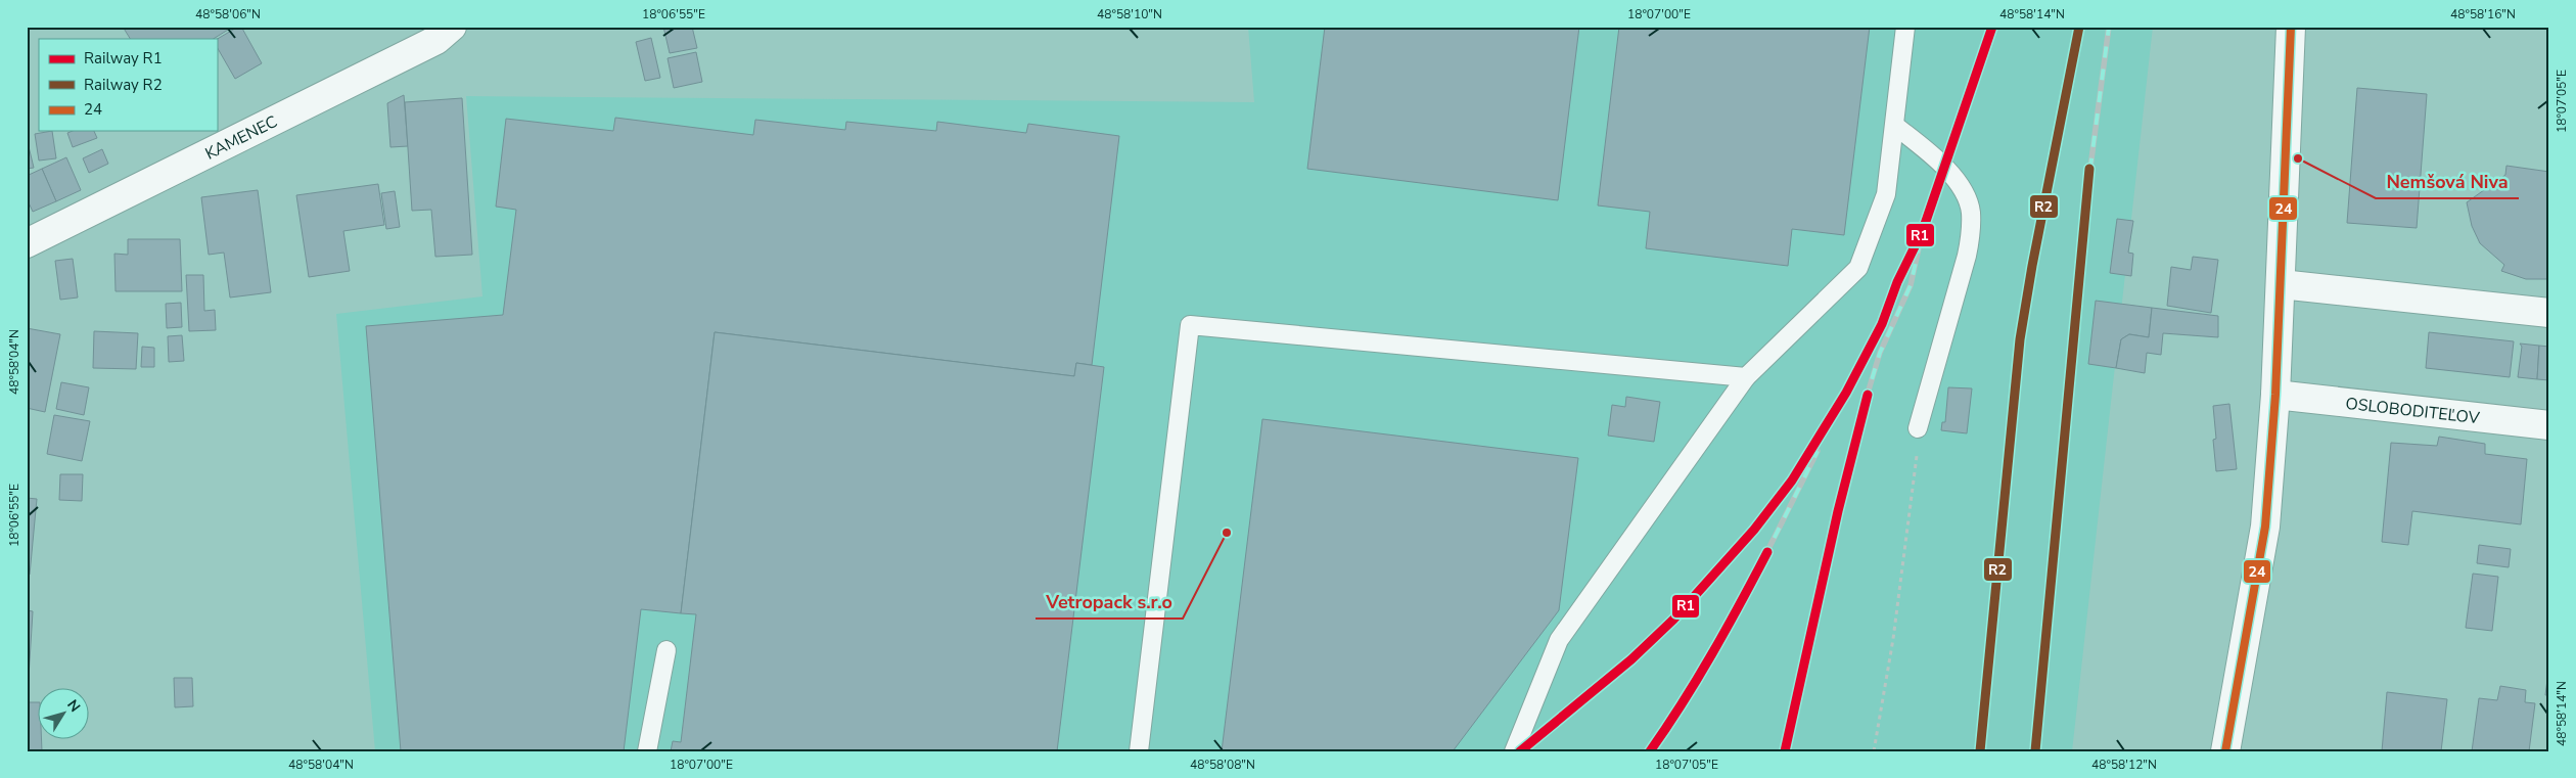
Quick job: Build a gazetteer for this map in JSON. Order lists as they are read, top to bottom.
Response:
{
  "streets": {
    "street": ["KAMENEC", "OSLOBODITEĽOV"]
  },
  "places": ["Nemšová Niva", "Vetropack s.r.o"],
  "lines": ["rail line R1", "rail line R2", "transit line 24"],
  "legend": ["Railway R1", "Railway R2", "24"],
  "north": "top right",
  "coordinates": [
    "48°58'06\"N",
    "18°06'55\"E",
    "48°58'10\"N",
    "18°07'00\"E",
    "48°58'14\"N",
    "48°58'16\"N",
    "18°07'05\"E",
    "48°58'04\"N",
    "48°58'08\"N",
    "48°58'12\"N"
  ]
}
